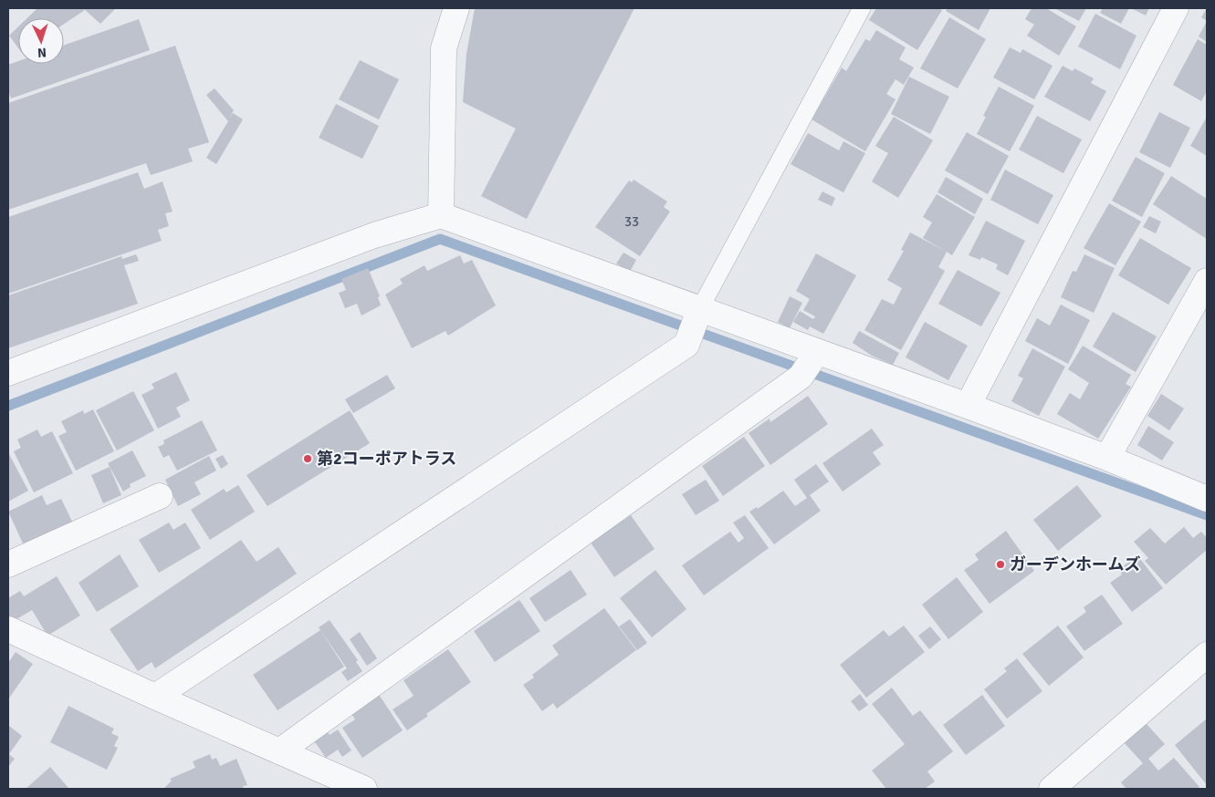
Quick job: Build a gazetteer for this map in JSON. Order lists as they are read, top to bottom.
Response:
{
  "places": ["第2コーポアトラス", "ガーデンホームズ"],
  "house_numbers": ["33"],
  "north": "bottom"
}
